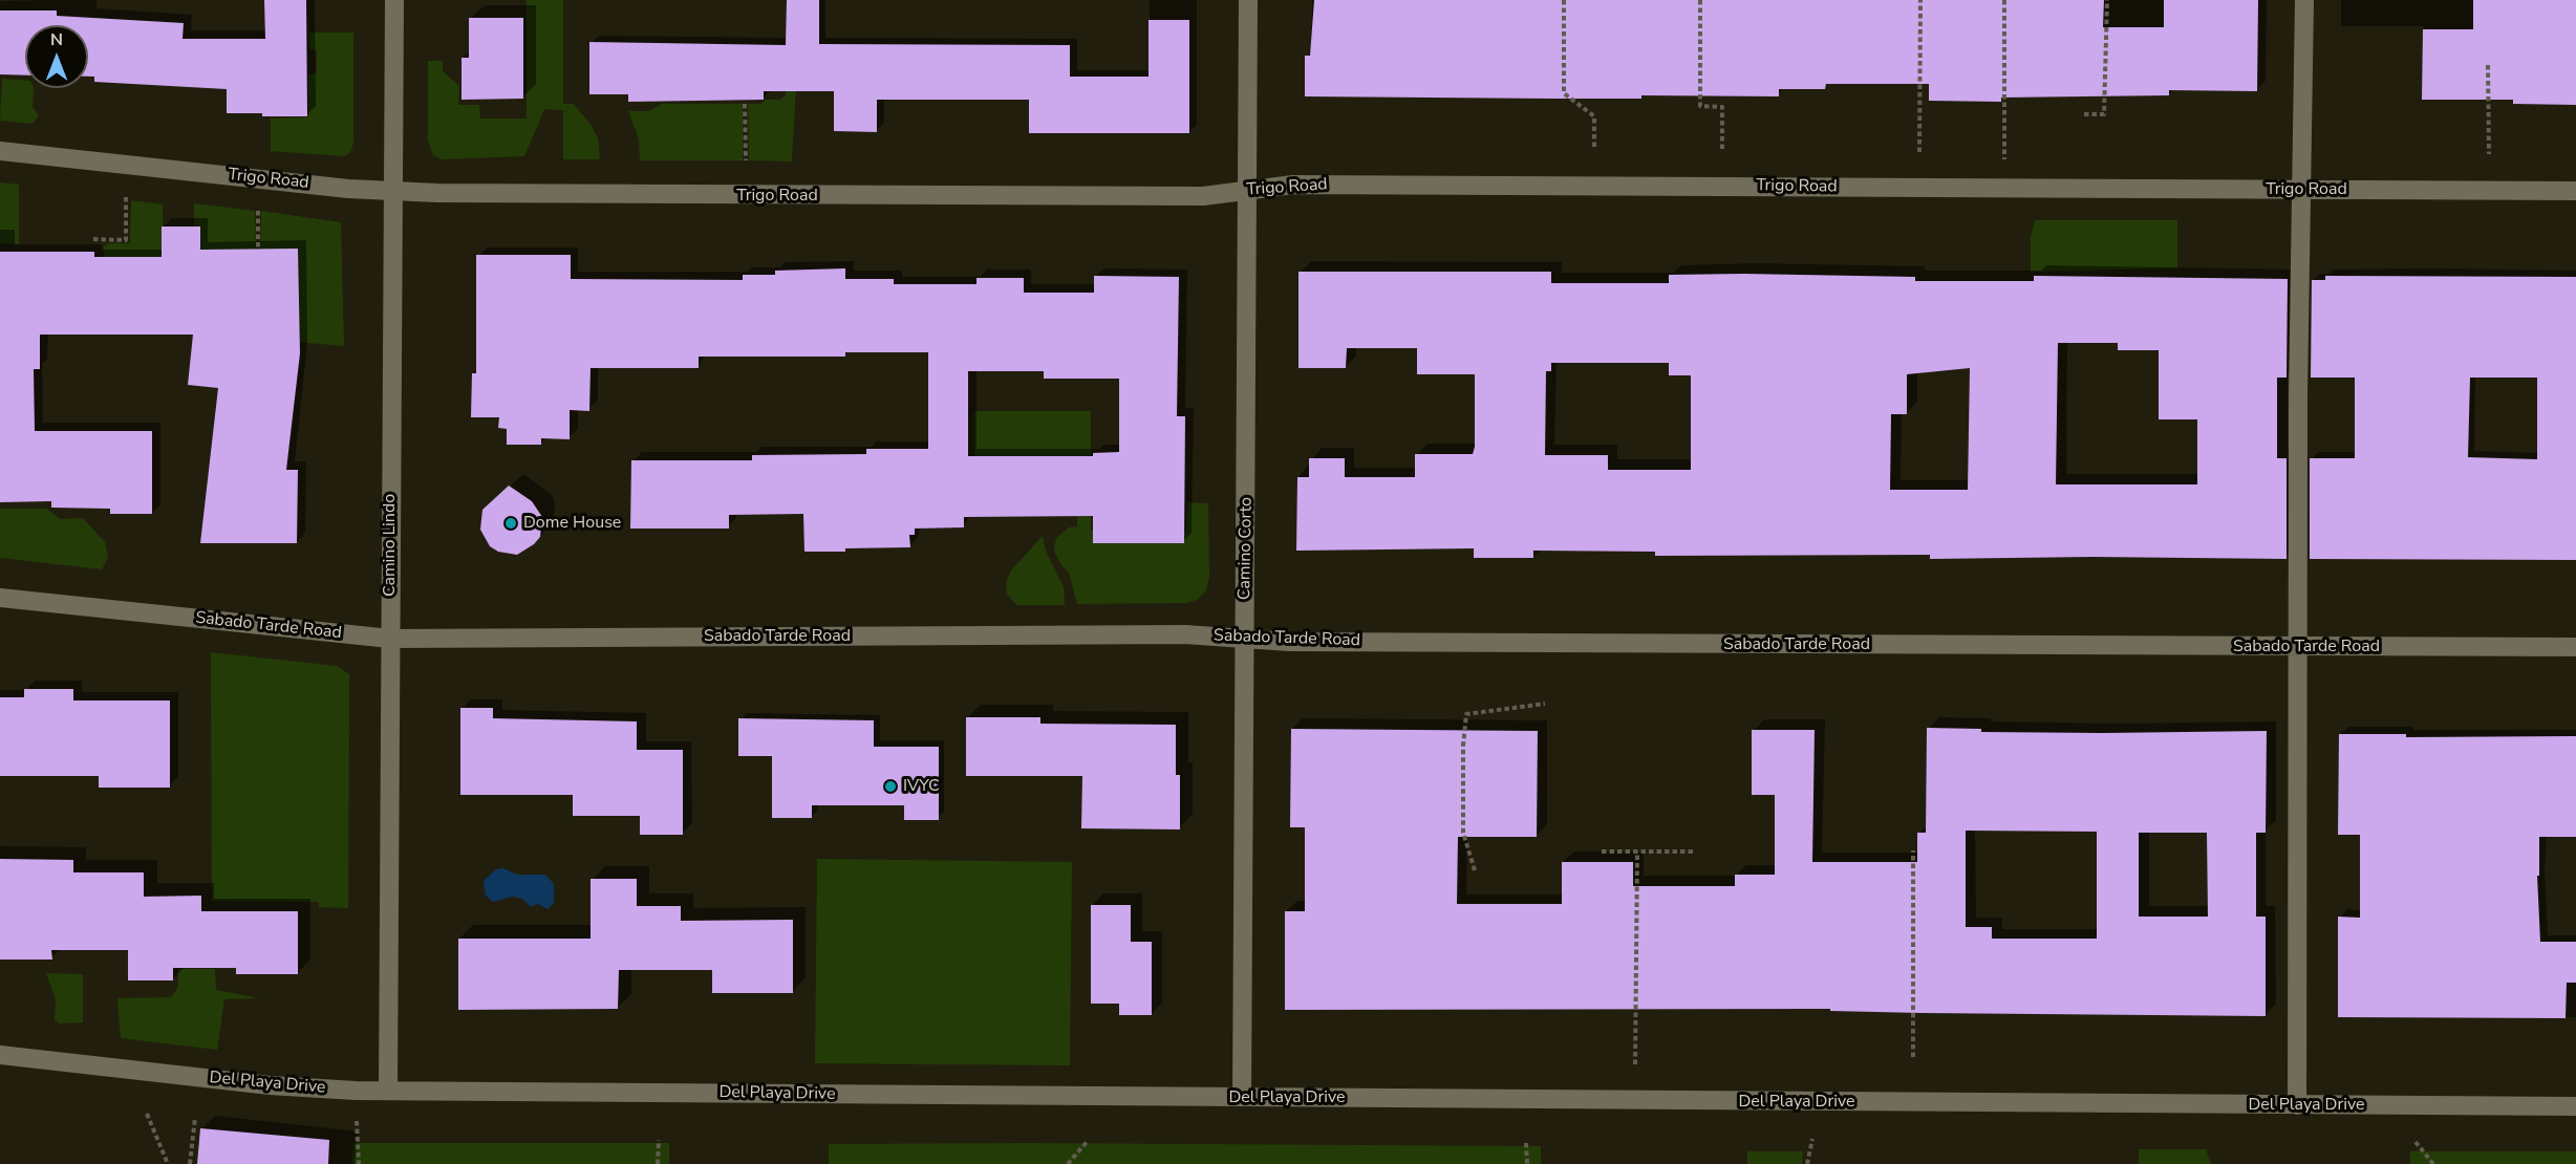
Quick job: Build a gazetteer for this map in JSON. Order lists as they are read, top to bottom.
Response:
{
  "streets": {
    "street": [
      "Trigo Road",
      "Camino Lindo",
      "Camino Corto",
      "Sabado Tarde Road",
      "Del Playa Drive"
    ]
  },
  "crossings": [
    ["Trigo Road", "Camino Lindo"],
    ["Trigo Road", "Camino Corto"],
    ["Camino Lindo", "Sabado Tarde Road"],
    ["Camino Lindo", "Del Playa Drive"],
    ["Camino Corto", "Sabado Tarde Road"],
    ["Camino Corto", "Del Playa Drive"]
  ],
  "places": ["Dome House", "IVYC"],
  "north": "top"
}
